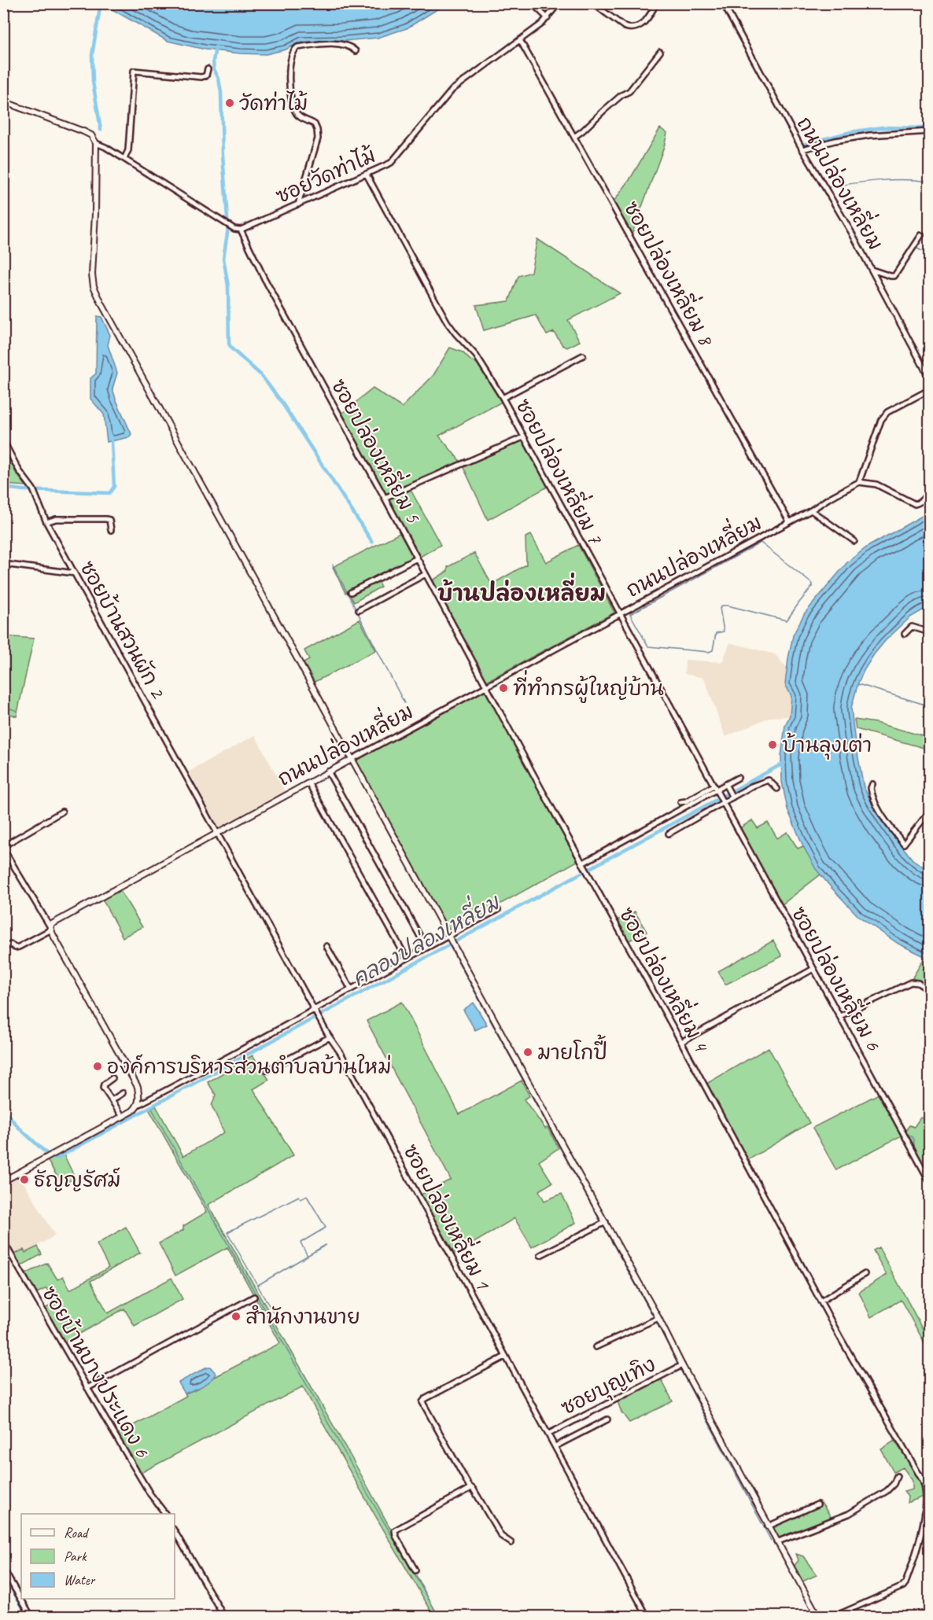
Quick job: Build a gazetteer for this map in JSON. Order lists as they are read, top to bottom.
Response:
{
  "streets": {
    "street": [
      "ซอยวัดท่าไม้",
      "ถนนปล่องเหลี่ยม",
      "ซอยปล่องเหลี่ยม 8",
      "ซอยปล่องเหลี่ยม 5",
      "ซอยปล่องเหลี่ยม 7",
      "ซอยบ้านสวนผัก 2",
      "ซอยปล่องเหลี่ยม 6",
      "ซอยปล่องเหลี่ยม 4",
      "ซอยปล่องเหลี่ยม 1",
      "ซอยบ้านบางประแดง 6",
      "ซอยบุญเทิง"
    ]
  },
  "crossings": [
    ["ซอยวัดท่าไม้", "ซอยปล่องเหลี่ยม 8"],
    ["ซอยวัดท่าไม้", "ซอยปล่องเหลี่ยม 5"],
    ["ซอยวัดท่าไม้", "ซอยปล่องเหลี่ยม 7"],
    ["ถนนปล่องเหลี่ยม", "ซอยปล่องเหลี่ยม 8"],
    ["ถนนปล่องเหลี่ยม", "ซอยปล่องเหลี่ยม 5"],
    ["ถนนปล่องเหลี่ยม", "ซอยปล่องเหลี่ยม 7"],
    ["ถนนปล่องเหลี่ยม", "ซอยบ้านสวนผัก 2"],
    ["ถนนปล่องเหลี่ยม", "ซอยปล่องเหลี่ยม 4"],
    ["ถนนปล่องเหลี่ยม", "ซอยปล่องเหลี่ยม 1"],
    ["ซอยปล่องเหลี่ยม 5", "ซอยปล่องเหลี่ยม 4"],
    ["ซอยปล่องเหลี่ยม 7", "ซอยปล่องเหลี่ยม 6"],
    ["ซอยบ้านสวนผัก 2", "ซอยปล่องเหลี่ยม 1"],
    ["ซอยปล่องเหลี่ยม 1", "ซอยบุญเทิง"]
  ],
  "districts": ["บ้านปล่องเหลี่ยม"],
  "water": ["คลองปล่องเหลี่ยม"],
  "places": [
    "วัดท่าไม้",
    "ที่ทำกรผู้ใหญ่บ้าน",
    "บ้านลุงเต่า",
    "มายโกปี้",
    "องค์การบริหารส่วนตำบลบ้านใหม่",
    "ธัญญรัศม์",
    "สำนักงานขาย"
  ],
  "legend": ["Road", "Park", "Water"]
}
